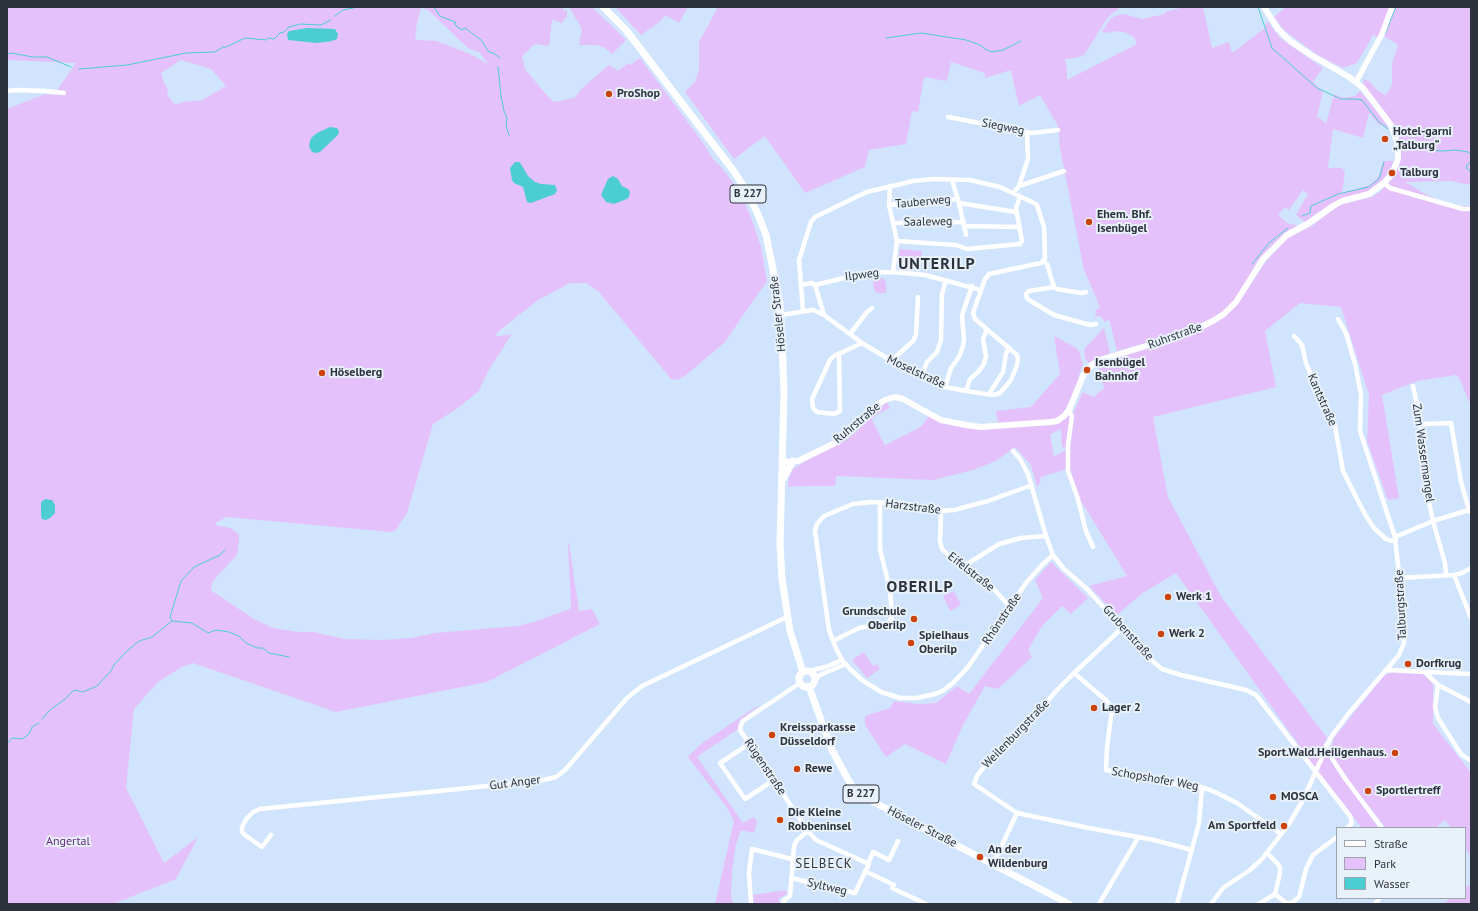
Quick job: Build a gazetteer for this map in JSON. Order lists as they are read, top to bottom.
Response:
{
  "streets": {
    "main road": ["B 227", "Höseler Straße", "Ruhrstraße"],
    "street": [
      "Siegweg",
      "Tauberweg",
      "Saaleweg",
      "Ilpweg",
      "Moselstraße",
      "Kantstraße",
      "Zum Wassermangel",
      "Harzstraße",
      "Eifelstraße",
      "Talburgstraße",
      "Rhönstraße",
      "Grubenstraße",
      "Weilenburgstraße",
      "Rügenstraße",
      "Schopshofer Weg",
      "Gut Anger",
      "Syltweg"
    ]
  },
  "crossings": [
    ["Ilpweg", "Moselstraße"],
    ["Höseler Straße", "Ruhrstraße"],
    ["Höseler Straße", "Moselstraße"],
    ["Höseler Straße", "Rügenstraße"],
    ["Höseler Straße", "Gut Anger"],
    ["Kantstraße", "Talburgstraße"],
    ["Harzstraße", "Eifelstraße"],
    ["Harzstraße", "Rhönstraße"],
    ["Harzstraße", "Grubenstraße"],
    ["Eifelstraße", "Rhönstraße"],
    ["Talburgstraße", "Grubenstraße"],
    ["Talburgstraße", "Schopshofer Weg"],
    ["Rhönstraße", "Grubenstraße"],
    ["Grubenstraße", "Weilenburgstraße"],
    ["Weilenburgstraße", "Schopshofer Weg"],
    ["Rügenstraße", "Syltweg"]
  ],
  "districts": ["UNTERILP", "OBERILP", "SELBECK"],
  "parks": ["Angertal"],
  "places": [
    "ProShop",
    "Hotel-garni „Talburg“",
    "Talburg",
    "Ehem. Bhf. Isenbügel",
    "Isenbügel Bahnhof",
    "Höselberg",
    "Werk 1",
    "Grundschule Oberilp",
    "Werk 2",
    "Spielhaus Oberilp",
    "Dorfkrug",
    "Lager 2",
    "Kreissparkasse Düsseldorf",
    "Sport.Wald.Heiligenhaus.",
    "Rewe",
    "Sportlertreff",
    "MOSCA",
    "Die Kleine Robbeninsel",
    "Am Sportfeld",
    "An der Wildenburg"
  ],
  "legend": ["Straße", "Park", "Wasser"]
}
